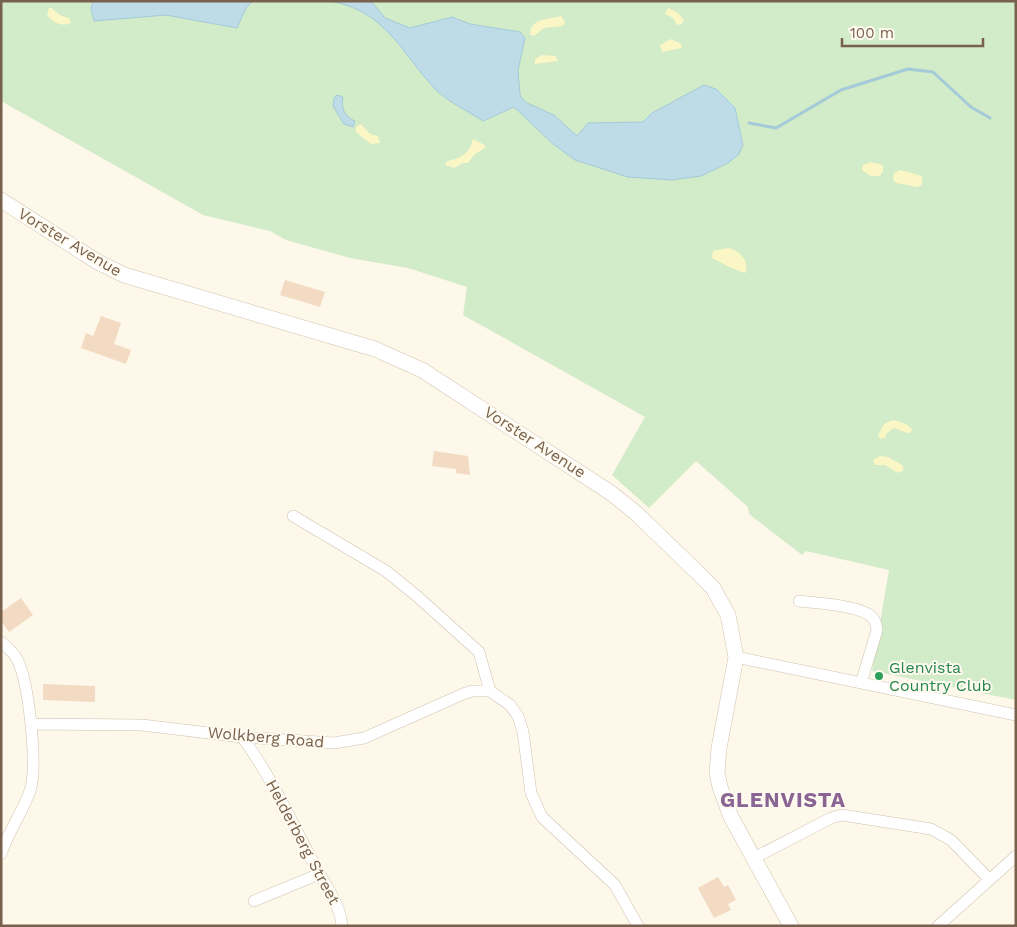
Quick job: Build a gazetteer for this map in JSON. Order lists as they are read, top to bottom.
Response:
{
  "streets": {
    "main road": ["Vorster Avenue"],
    "street": ["Wolkberg Road", "Helderberg Street"]
  },
  "crossings": [
    ["Wolkberg Road", "Helderberg Street"]
  ],
  "districts": ["GLENVISTA"],
  "places": ["Glenvista Country Club"],
  "scale_bar": "100 m"
}
